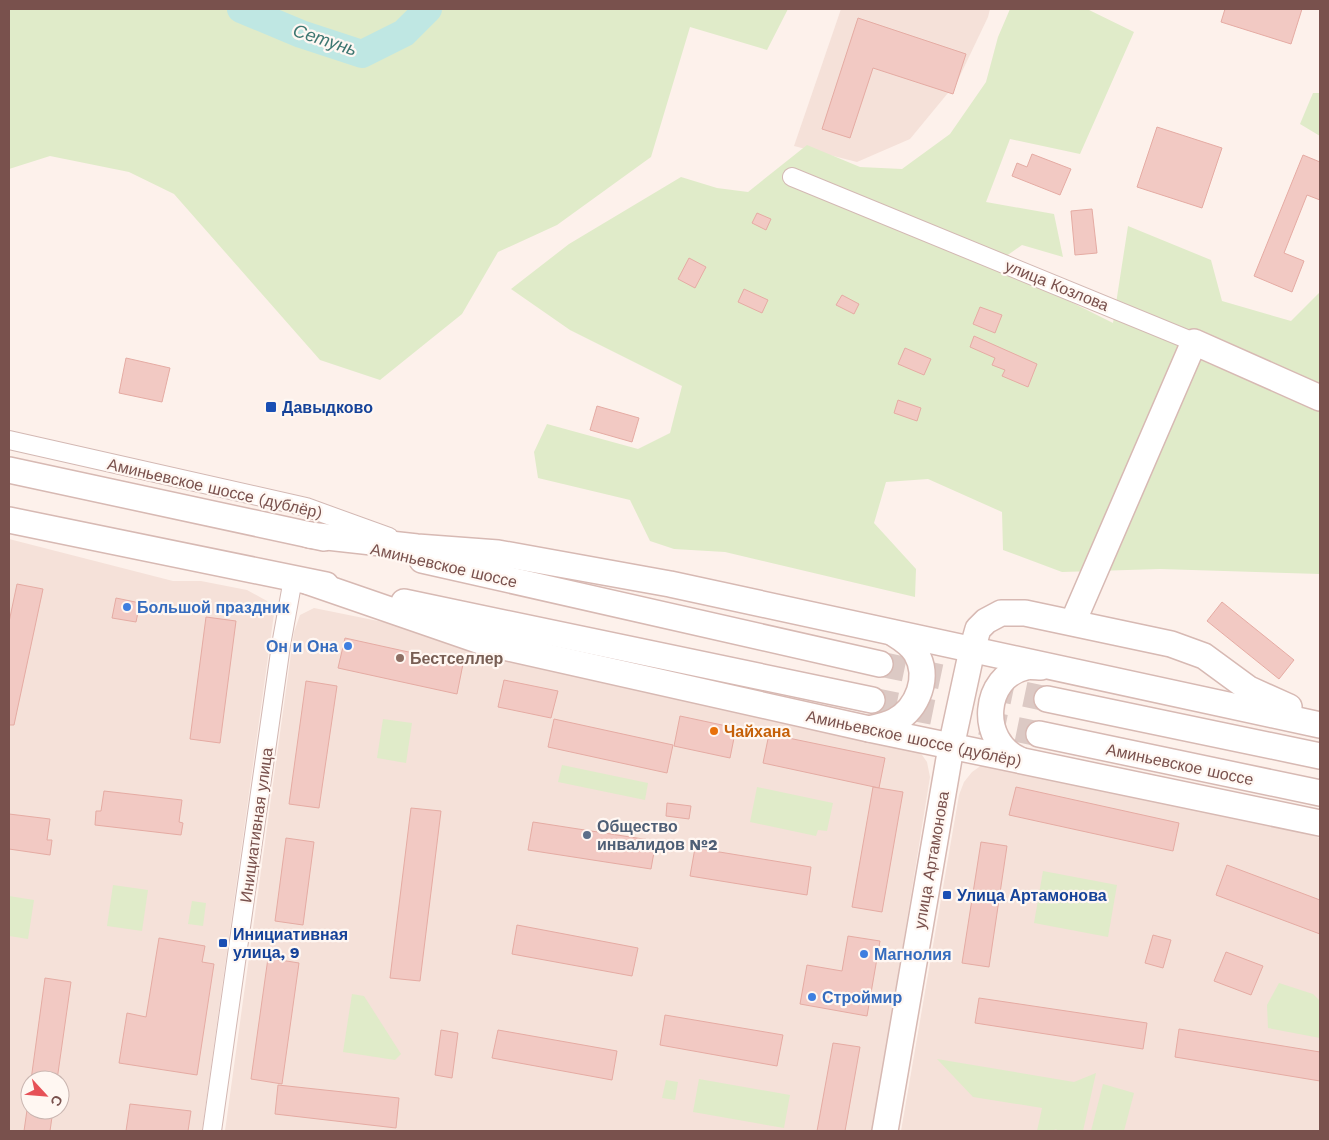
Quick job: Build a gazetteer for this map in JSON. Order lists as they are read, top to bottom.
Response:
{
  "streets": {
    "main road": [
      "улица Козлова",
      "Аминьевское шоссе (дублёр)",
      "Аминьевское шоссе",
      "улица Артамонова"
    ],
    "street": ["Инициативная улица"]
  },
  "crossings": [
    ["Аминьевское шоссе (дублёр)", "Аминьевское шоссе"],
    ["Аминьевское шоссе (дублёр)", "Инициативная улица"],
    ["Аминьевское шоссе (дублёр)", "улица Артамонова"]
  ],
  "water": ["Сетунь"],
  "places": {
    "transit": ["Давыдково", "Улица Артамонова", "Инициативная улица, 9"],
    "other": [
      "Большой праздник",
      "Он и Она",
      "Бестселлер",
      "Чайхана",
      "Общество инвалидов №2",
      "Магнолия",
      "Строймир"
    ]
  },
  "north": "bottom right"
}
